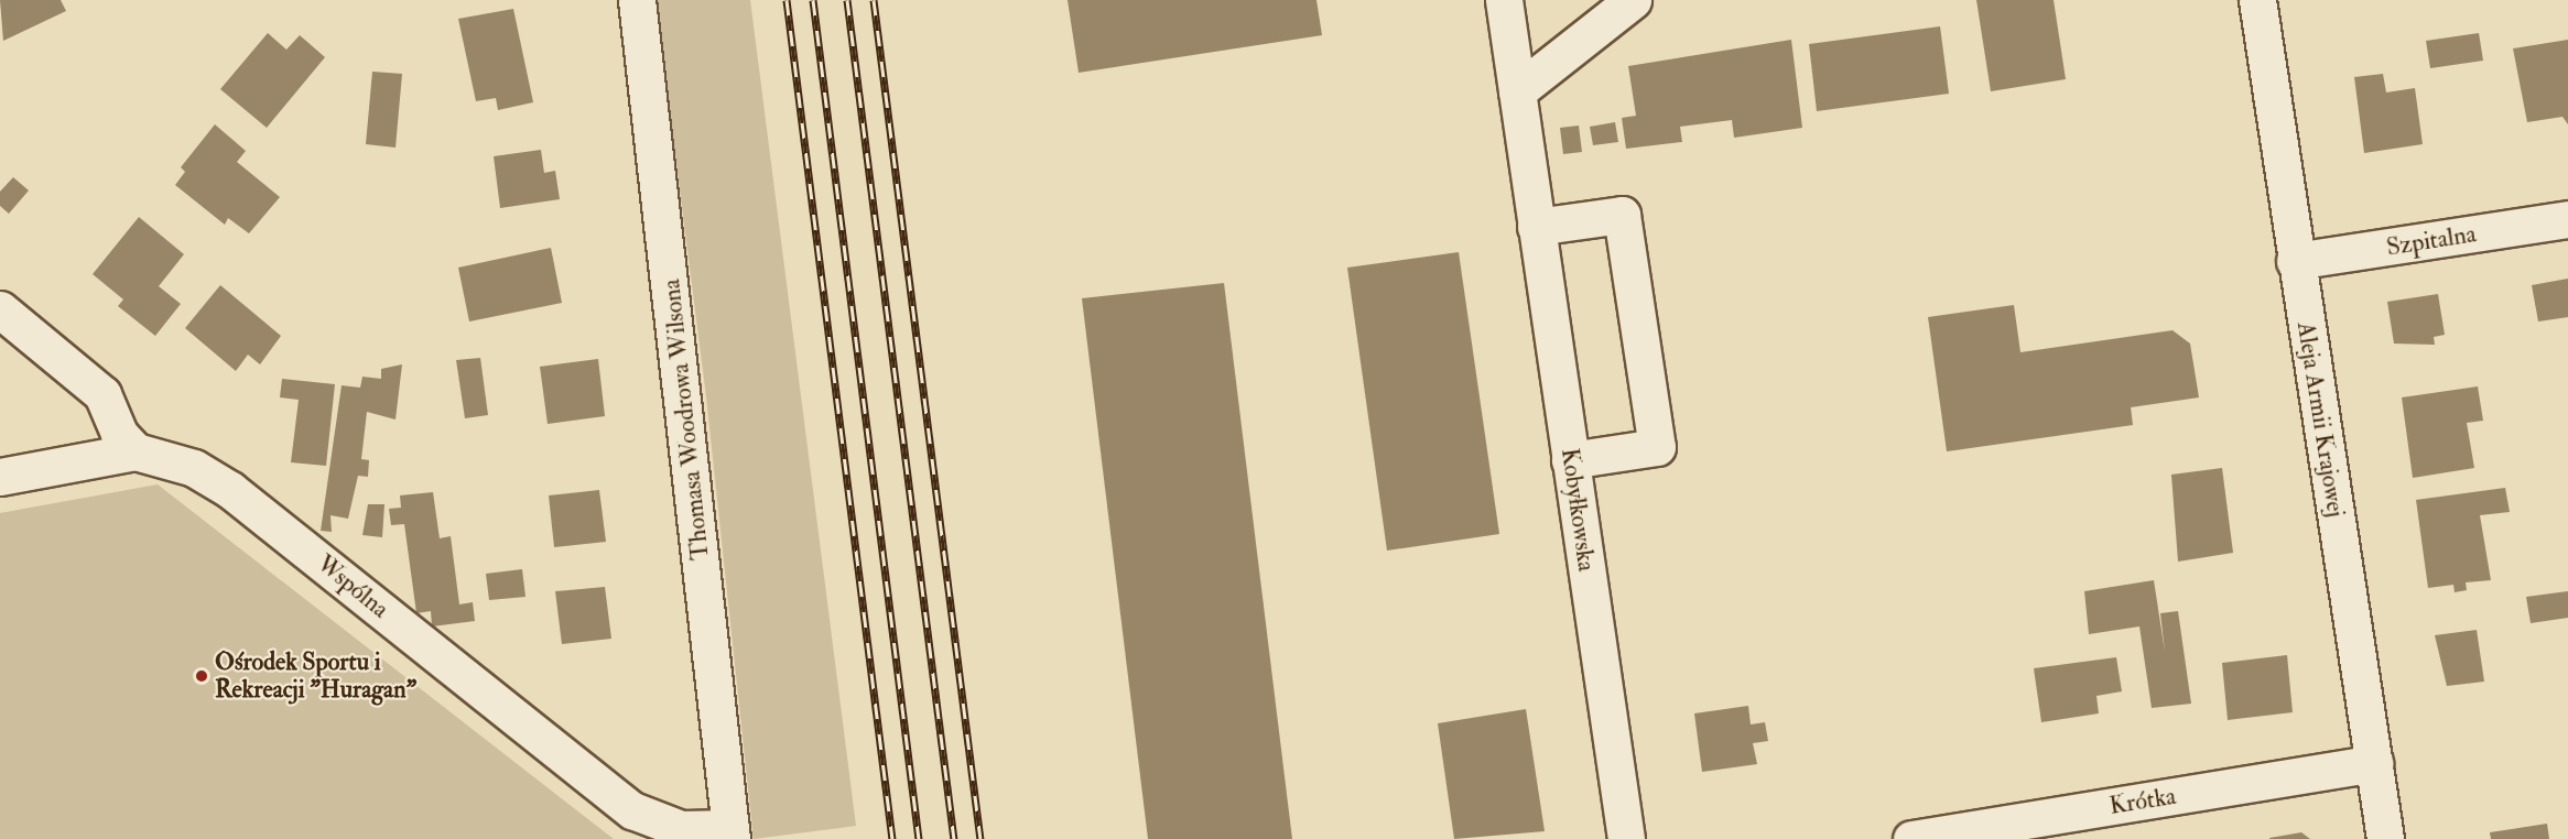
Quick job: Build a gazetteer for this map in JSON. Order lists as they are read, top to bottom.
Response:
{
  "streets": {
    "street": [
      "Szpitalna",
      "Thomasa Woodrowa Wilsona",
      "Aleja Armii Krajowej",
      "Kobyłkowska",
      "Wspólna",
      "Krótka"
    ]
  },
  "crossings": [
    ["Szpitalna", "Aleja Armii Krajowej"],
    ["Thomasa Woodrowa Wilsona", "Wspólna"],
    ["Aleja Armii Krajowej", "Krótka"]
  ],
  "places": ["Ośrodek Sportu i Rekreacji \"Huragan\""]
}
